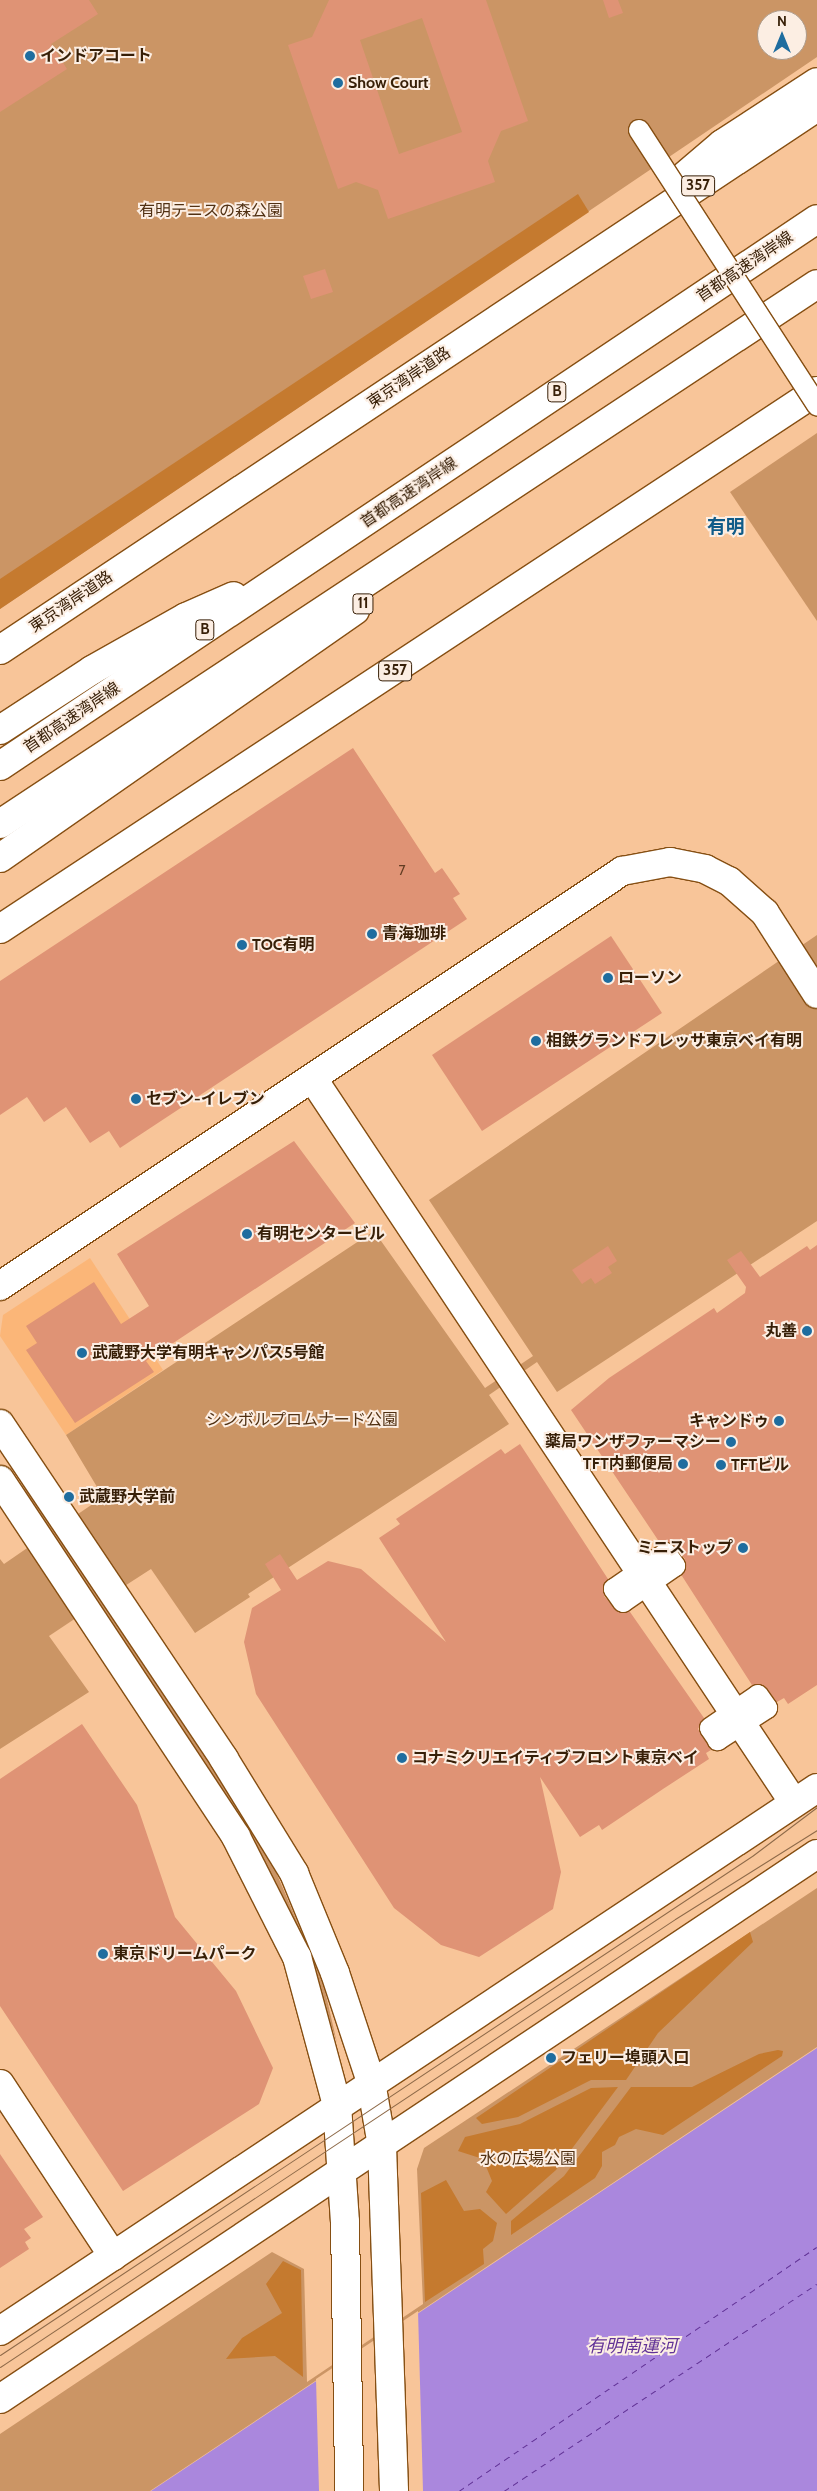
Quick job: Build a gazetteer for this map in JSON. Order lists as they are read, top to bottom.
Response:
{
  "streets": {
    "main road": [
      "357",
      "首都高速湾岸線",
      "東京湾岸道路",
      "B",
      "11"
    ]
  },
  "districts": ["有明"],
  "water": ["有明南運河"],
  "parks": ["有明テニスの森公園", "シンボルプロムナード公園", "水の広場公園"],
  "places": [
    "インドアコート",
    "Show Court",
    "青海珈琲",
    "TOC有明",
    "ローソン",
    "相鉄グランドフレッサ東京ベイ有明",
    "セブン-イレブン",
    "有明センタービル",
    "丸善",
    "武蔵野大学有明キャンパス5号館",
    "キャンドゥ",
    "薬局ワンザファーマシー",
    "TFT内郵便局",
    "TFTビル",
    "武蔵野大学前",
    "ミニストップ",
    "コナミクリエイティブフロント東京ベイ",
    "東京ドリームパーク",
    "フェリー埠頭入口"
  ],
  "house_numbers": ["7"],
  "north": "top"
}
